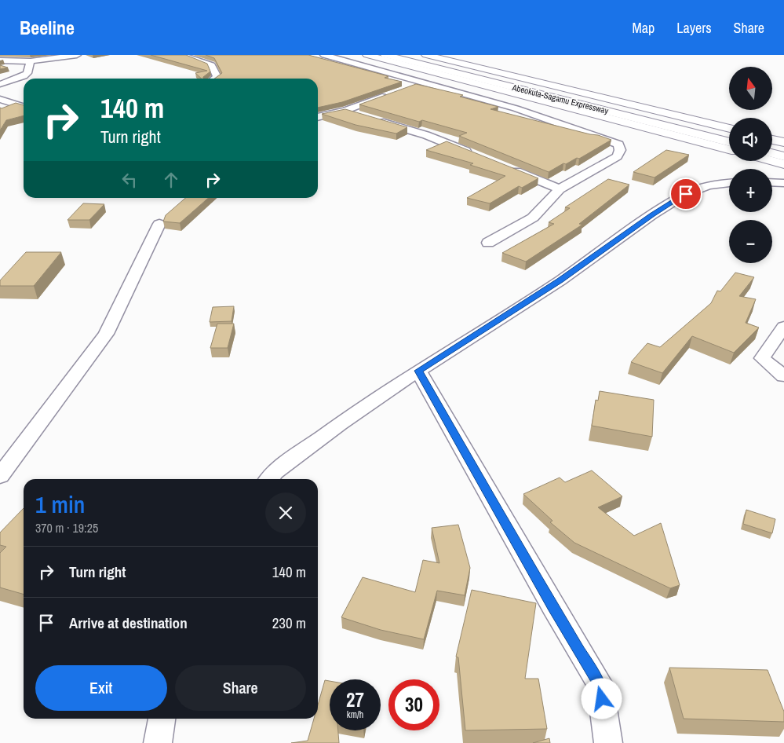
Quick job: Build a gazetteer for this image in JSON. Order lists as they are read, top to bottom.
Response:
{
  "streets": {
    "main road": ["Abeokuta-Sagamu Expressway"]
  },
  "north": "top",
  "page": {
    "header": "Beeline",
    "nav": ["Map", "Layers", "Share"],
    "map_buttons": ["+", "−"],
    "turn": ["140 m", "Turn right"],
    "heading": ["1 min", "370 m · 19:25"],
    "list": [
      {
        "name": "Turn right",
        "value": "140 m"
      },
      {
        "name": "Arrive at destination",
        "value": "230 m"
      }
    ],
    "buttons": ["Exit", "Share"],
    "speed": "27 km/h",
    "limit": "30"
  }
}
